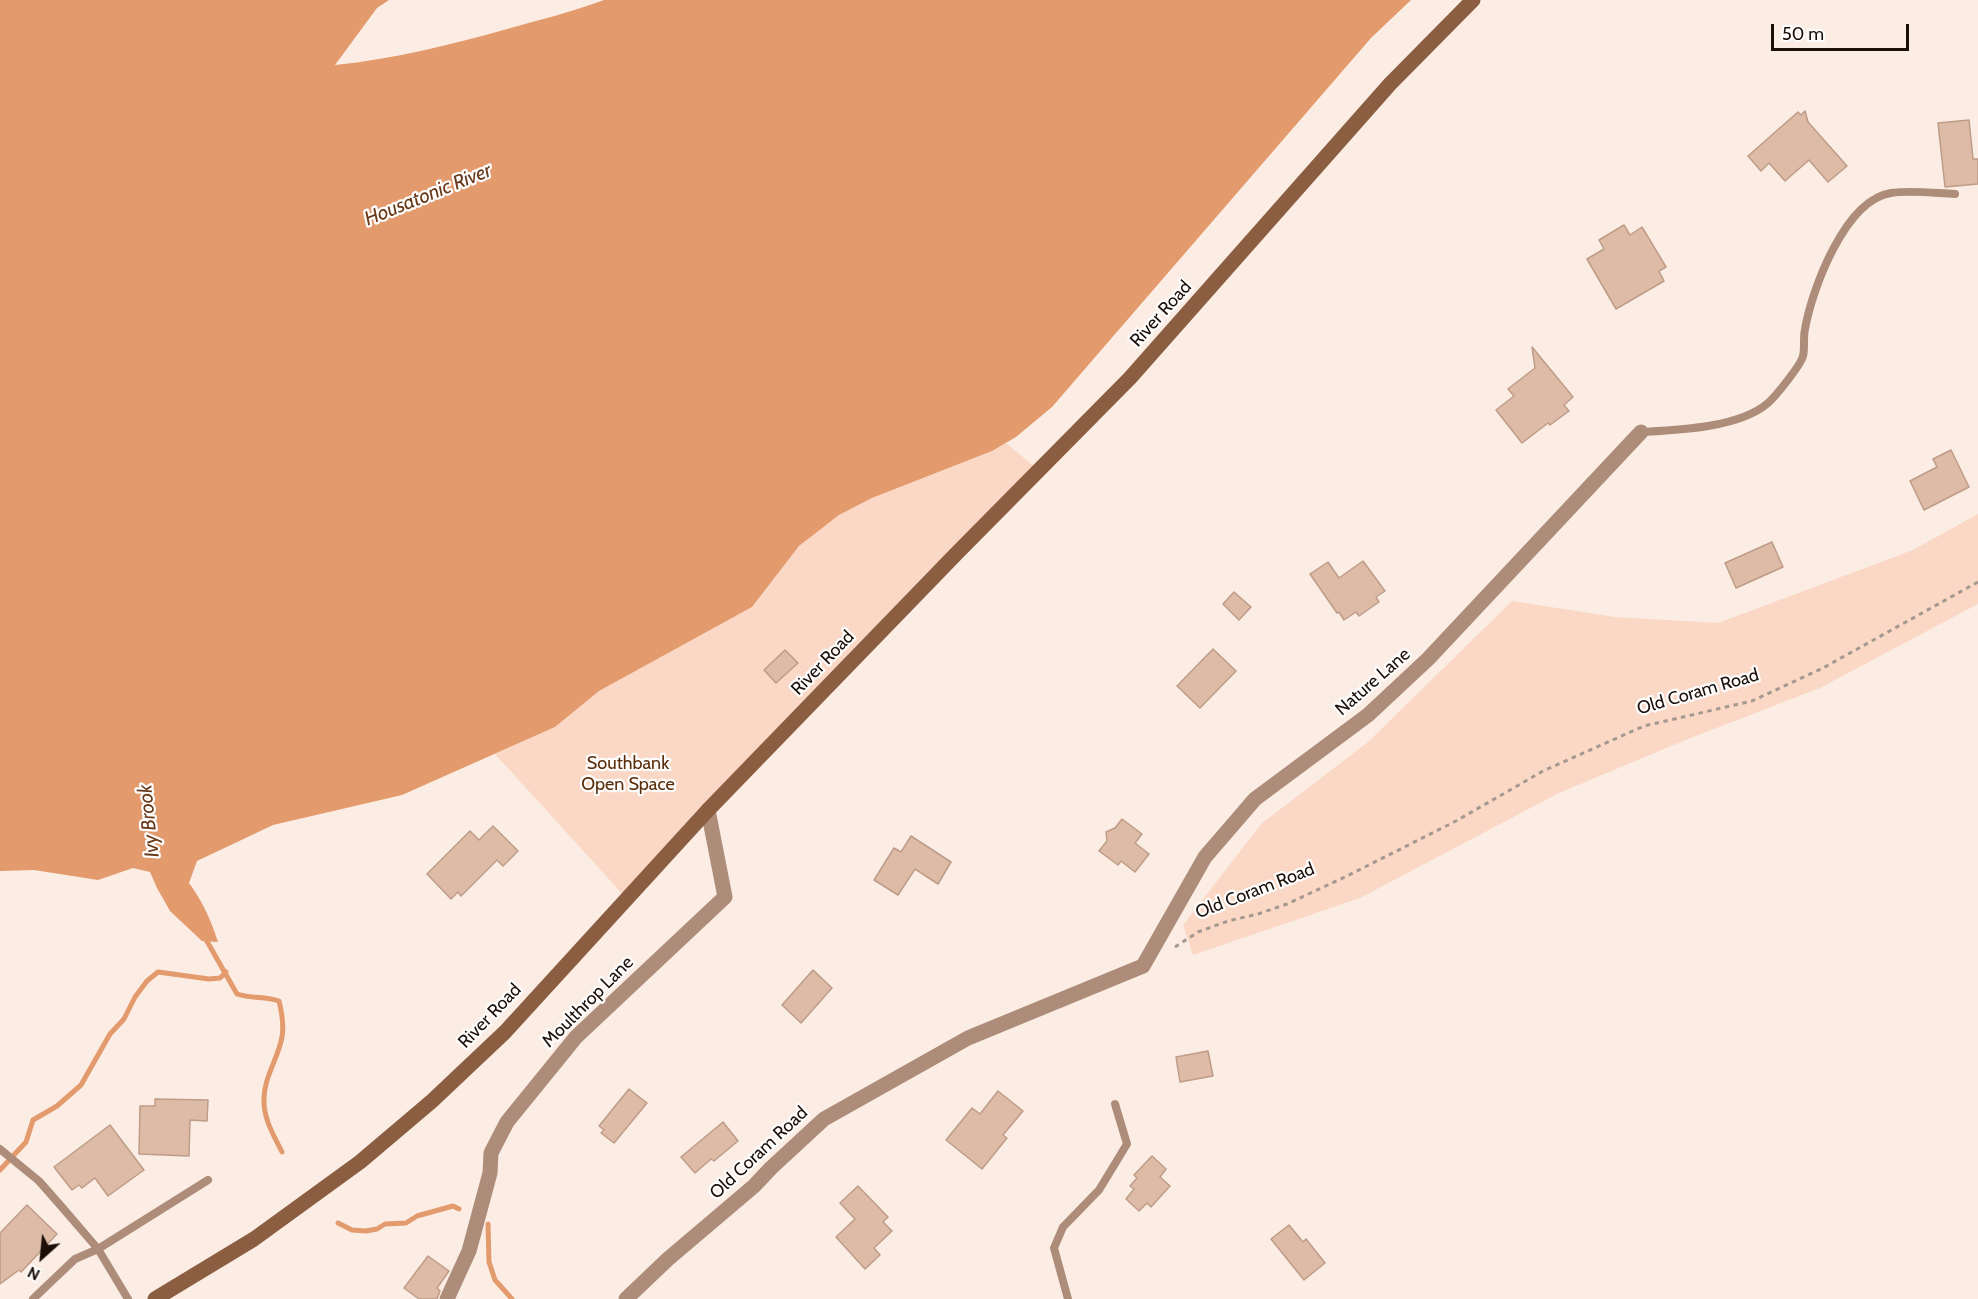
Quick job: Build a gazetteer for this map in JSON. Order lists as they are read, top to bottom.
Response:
{
  "streets": {
    "main road": ["River Road"],
    "street": ["Nature Lane", "Old Coram Road", "Moulthrop Lane"]
  },
  "crossings": [
    ["River Road", "Moulthrop Lane"],
    ["Nature Lane", "Old Coram Road"]
  ],
  "water": ["Housatonic River", "Ivy Brook"],
  "parks": ["Southbank Open Space"],
  "scale_bar": "50 m",
  "north": "bottom left"
}
